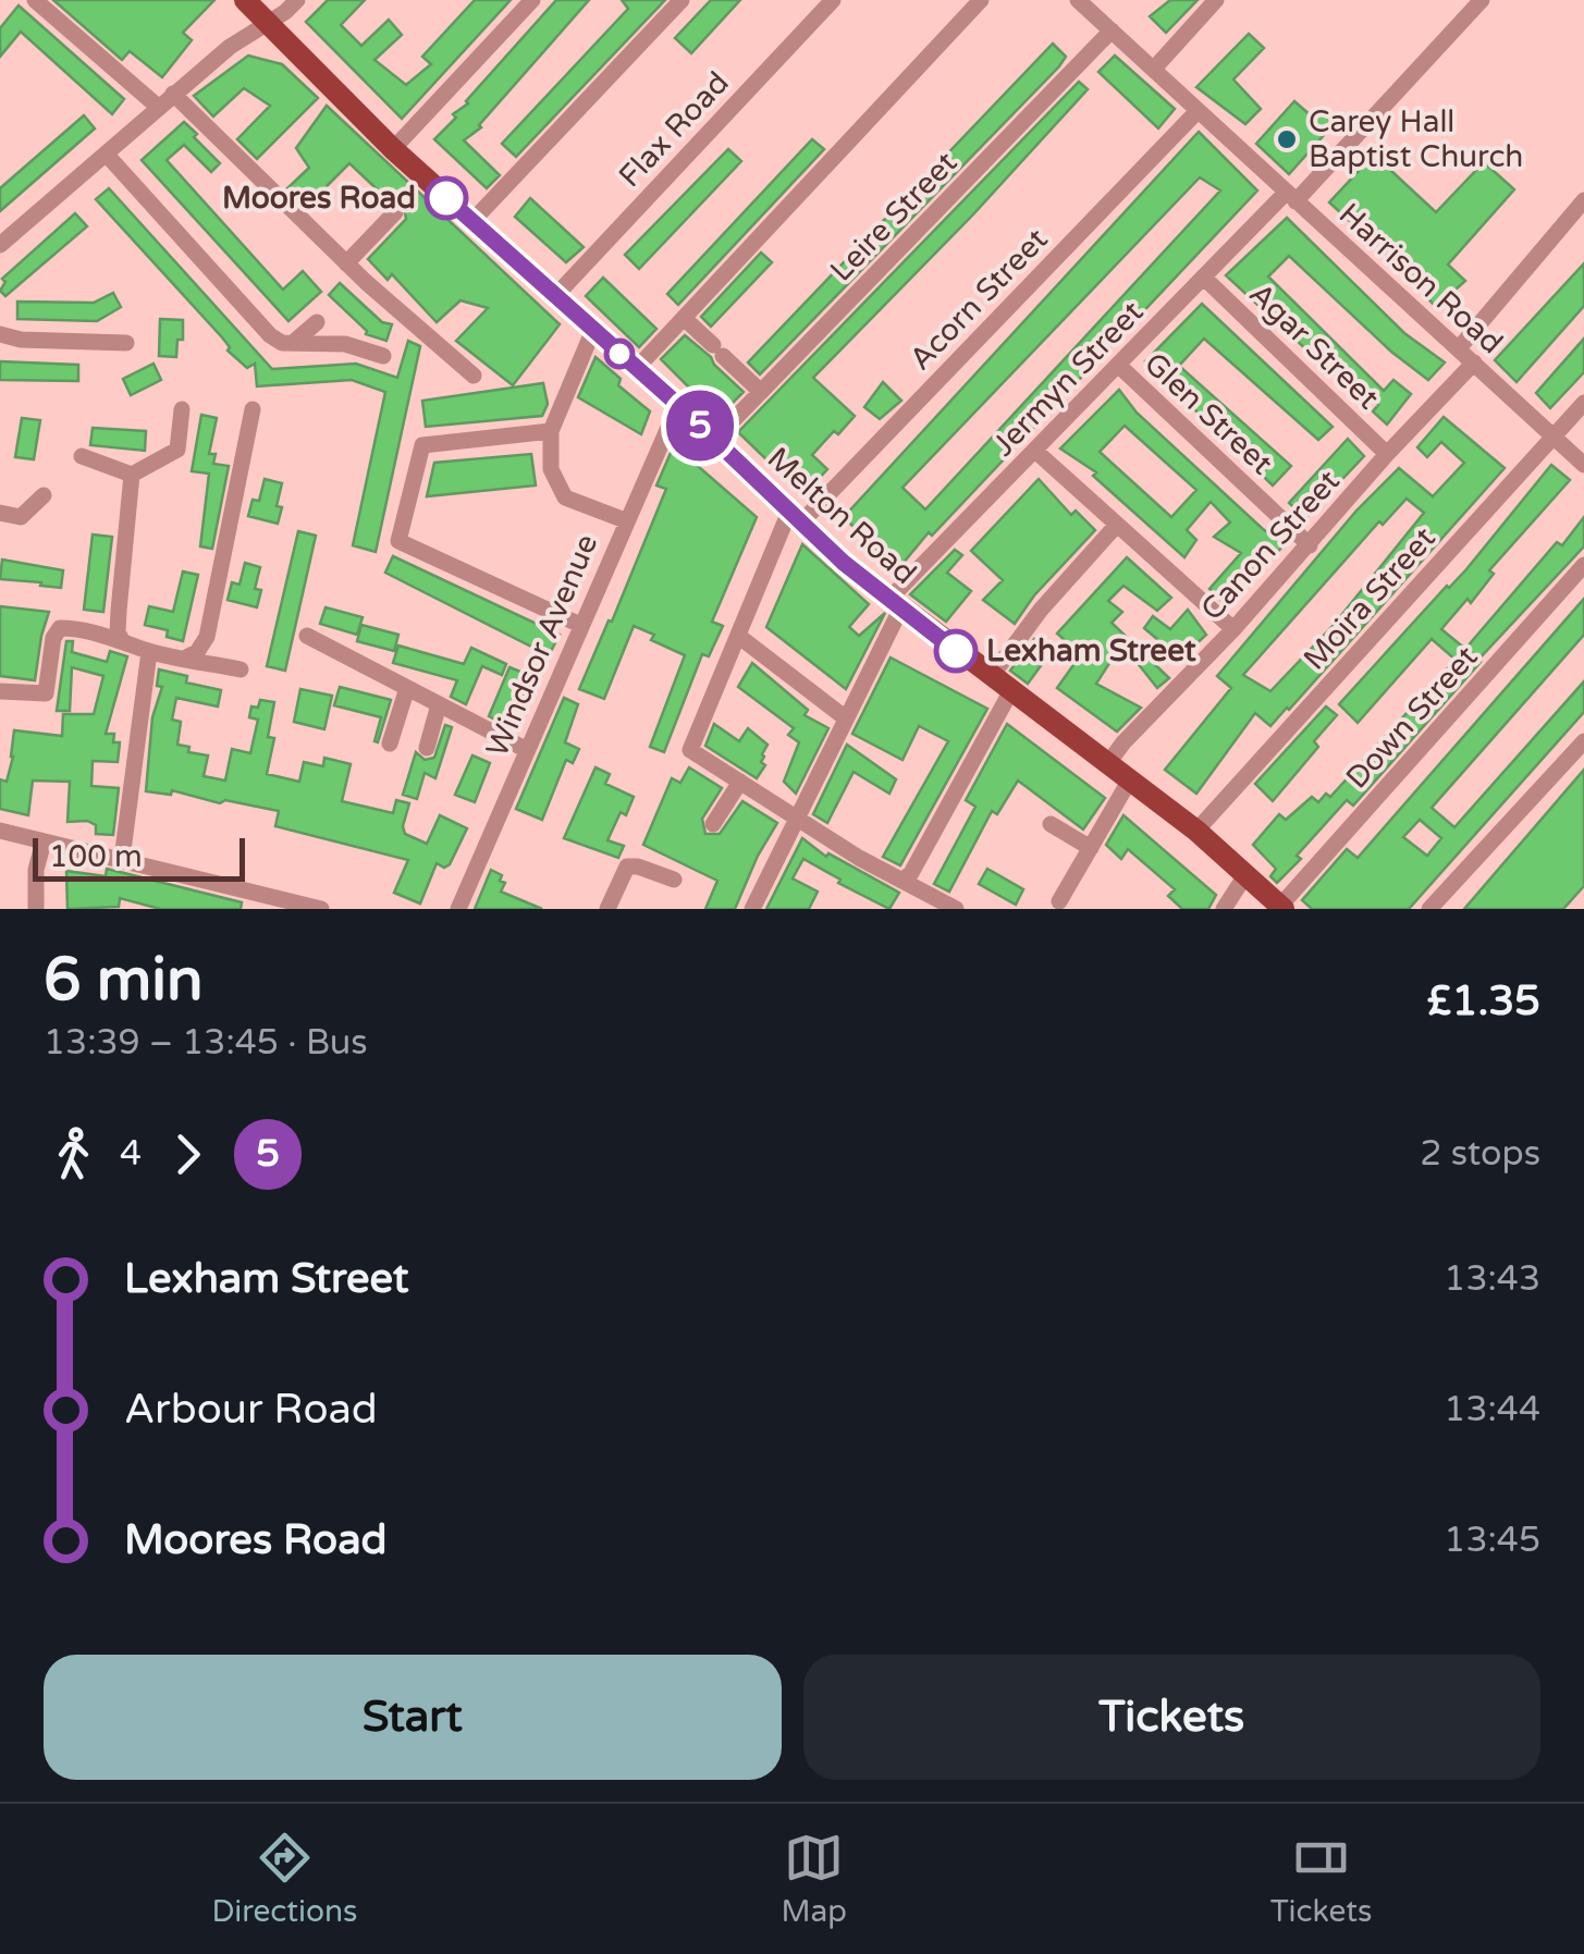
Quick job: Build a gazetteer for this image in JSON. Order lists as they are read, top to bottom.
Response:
{
  "streets": {
    "main road": ["Melton Road"],
    "street": [
      "Flax Road",
      "Leire Street",
      "Harrison Road",
      "Acorn Street",
      "Agar Street",
      "Jermyn Street",
      "Glen Street",
      "Canon Street",
      "Moira Street",
      "Windsor Avenue",
      "Down Street"
    ]
  },
  "crossings": [
    ["Flax Road", "Melton Road"],
    ["Leire Street", "Harrison Road"],
    ["Leire Street", "Melton Road"],
    ["Harrison Road", "Acorn Street"],
    ["Harrison Road", "Jermyn Street"],
    ["Harrison Road", "Canon Street"],
    ["Harrison Road", "Moira Street"],
    ["Acorn Street", "Melton Road"],
    ["Agar Street", "Jermyn Street"],
    ["Agar Street", "Canon Street"],
    ["Jermyn Street", "Glen Street"],
    ["Jermyn Street", "Melton Road"],
    ["Glen Street", "Canon Street"],
    ["Melton Road", "Canon Street"],
    ["Melton Road", "Moira Street"],
    ["Melton Road", "Windsor Avenue"],
    ["Melton Road", "Down Street"]
  ],
  "places": ["Carey Hall Baptist Church", "Moores Road", "Lexham Street"],
  "lines": ["bus line 5"],
  "scale_bar": "100 m",
  "page": {
    "on_map": "5",
    "scale": "100 m",
    "heading": ["6 min", "13:39 – 13:45 · Bus", "£1.35"],
    "legs": ["4", "5", "2 stops"],
    "list": [
      {
        "name": "Lexham Street",
        "value": "13:43"
      },
      {
        "name": "Arbour Road",
        "value": "13:44"
      },
      {
        "name": "Moores Road",
        "value": "13:45"
      }
    ],
    "buttons": ["Start", "Tickets"],
    "tabs": ["Directions", "Map", "Tickets"]
  }
}
